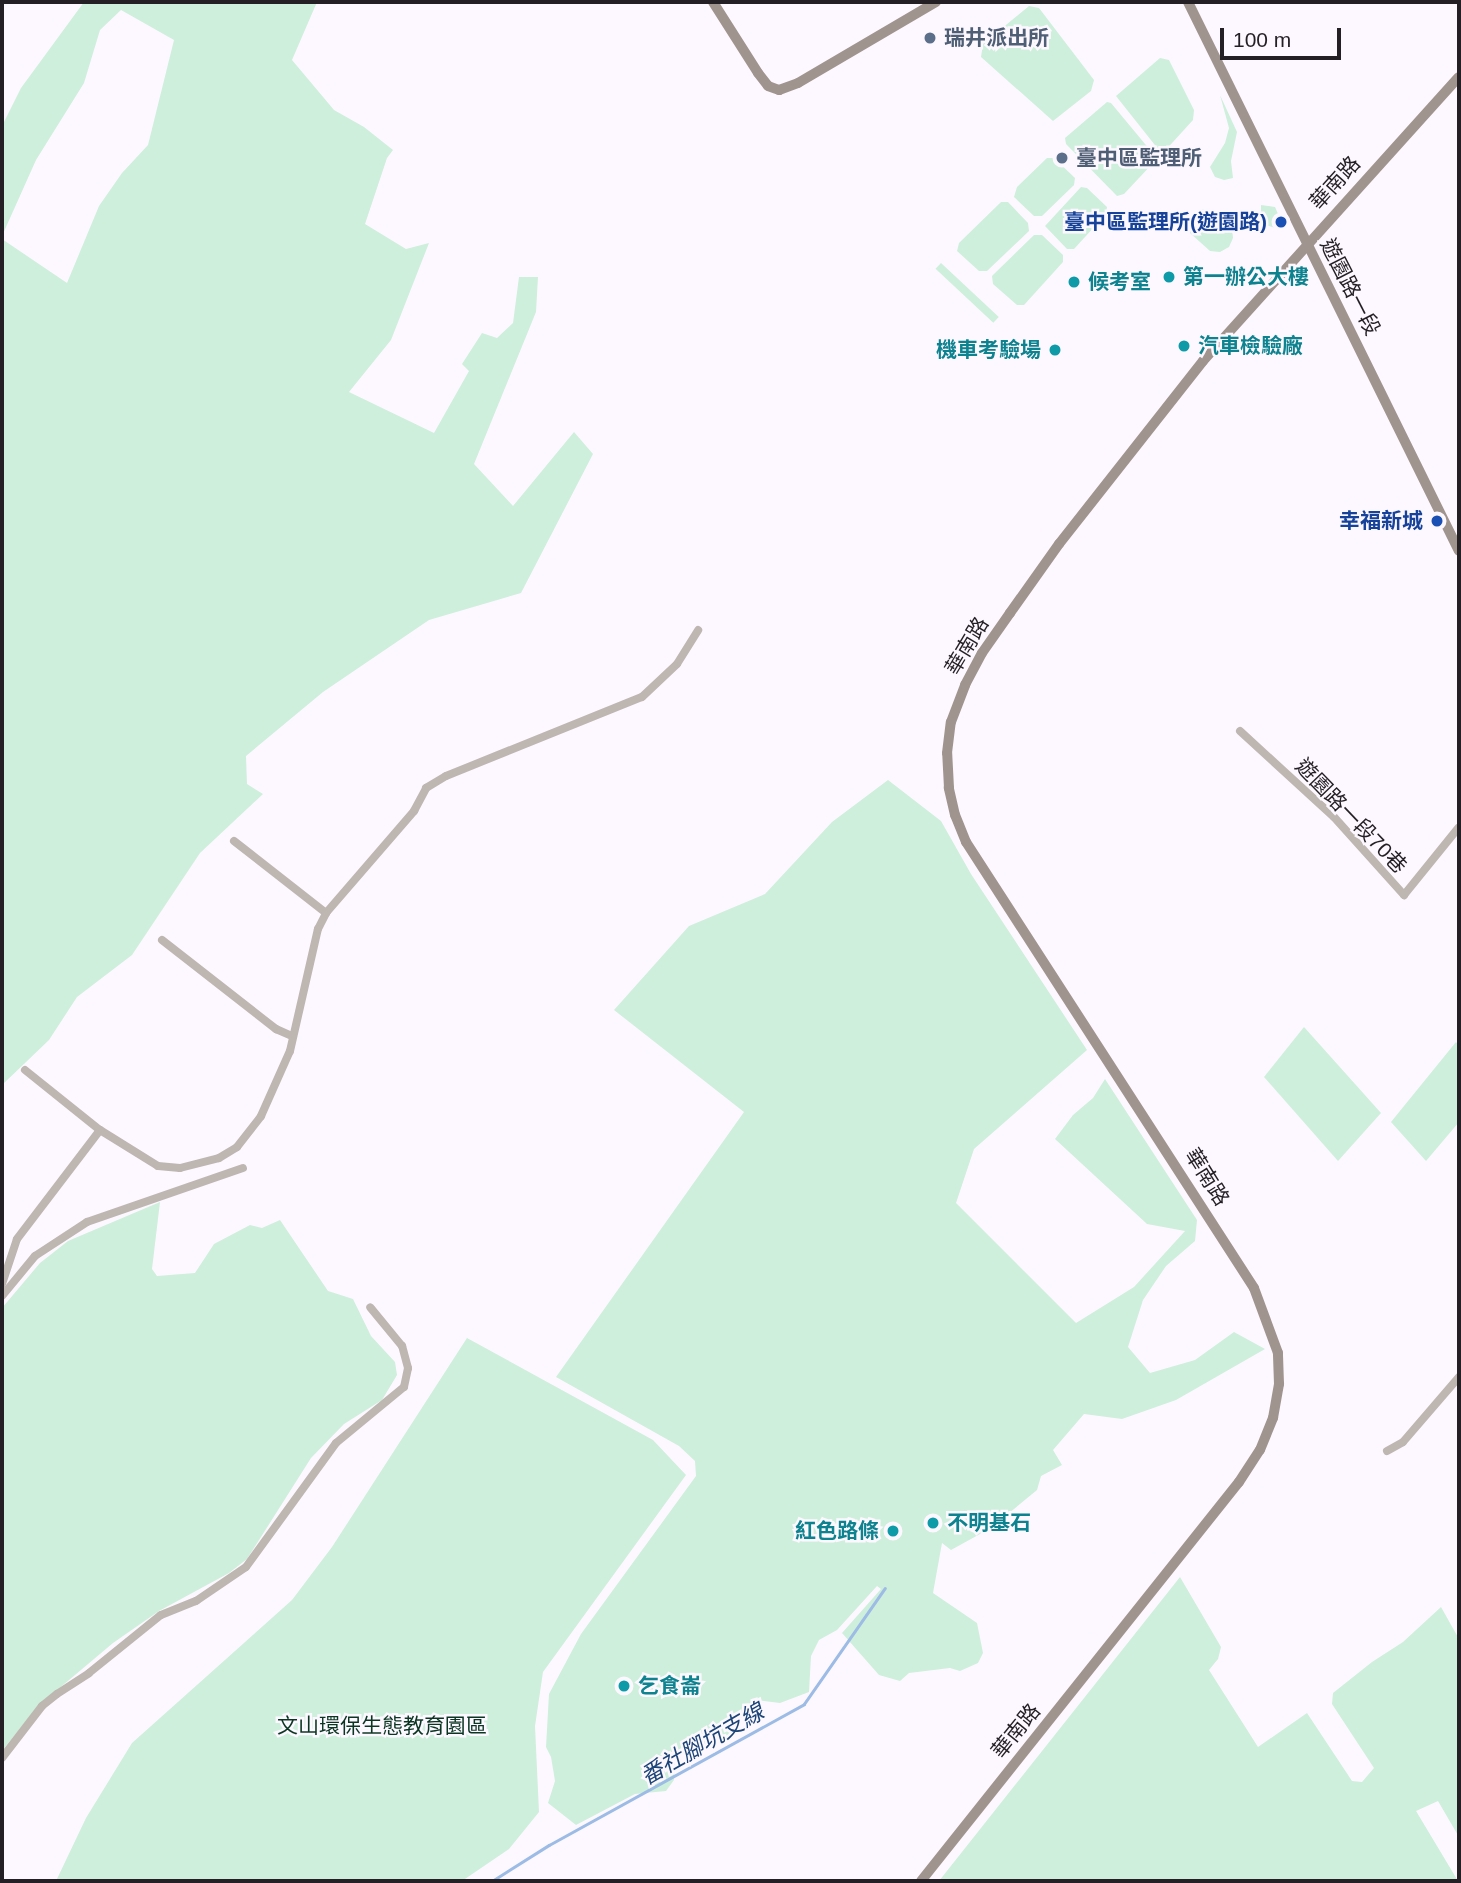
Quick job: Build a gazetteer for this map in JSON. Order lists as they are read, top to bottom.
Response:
{
  "streets": {
    "street": ["華南路", "遊園路一段", "遊園路一段70巷"]
  },
  "crossings": [
    ["華南路", "遊園路一段"]
  ],
  "water": ["番社腳坑支線"],
  "parks": ["文山環保生態教育園區"],
  "places": [
    "瑞井派出所",
    "臺中區監理所",
    "臺中區監理所(遊園路)",
    "第一辦公大樓",
    "候考室",
    "汽車檢驗廠",
    "機車考驗場",
    "幸福新城",
    "不明基石",
    "紅色路條",
    "乞食崙"
  ],
  "scale_bar": "100 m"
}
